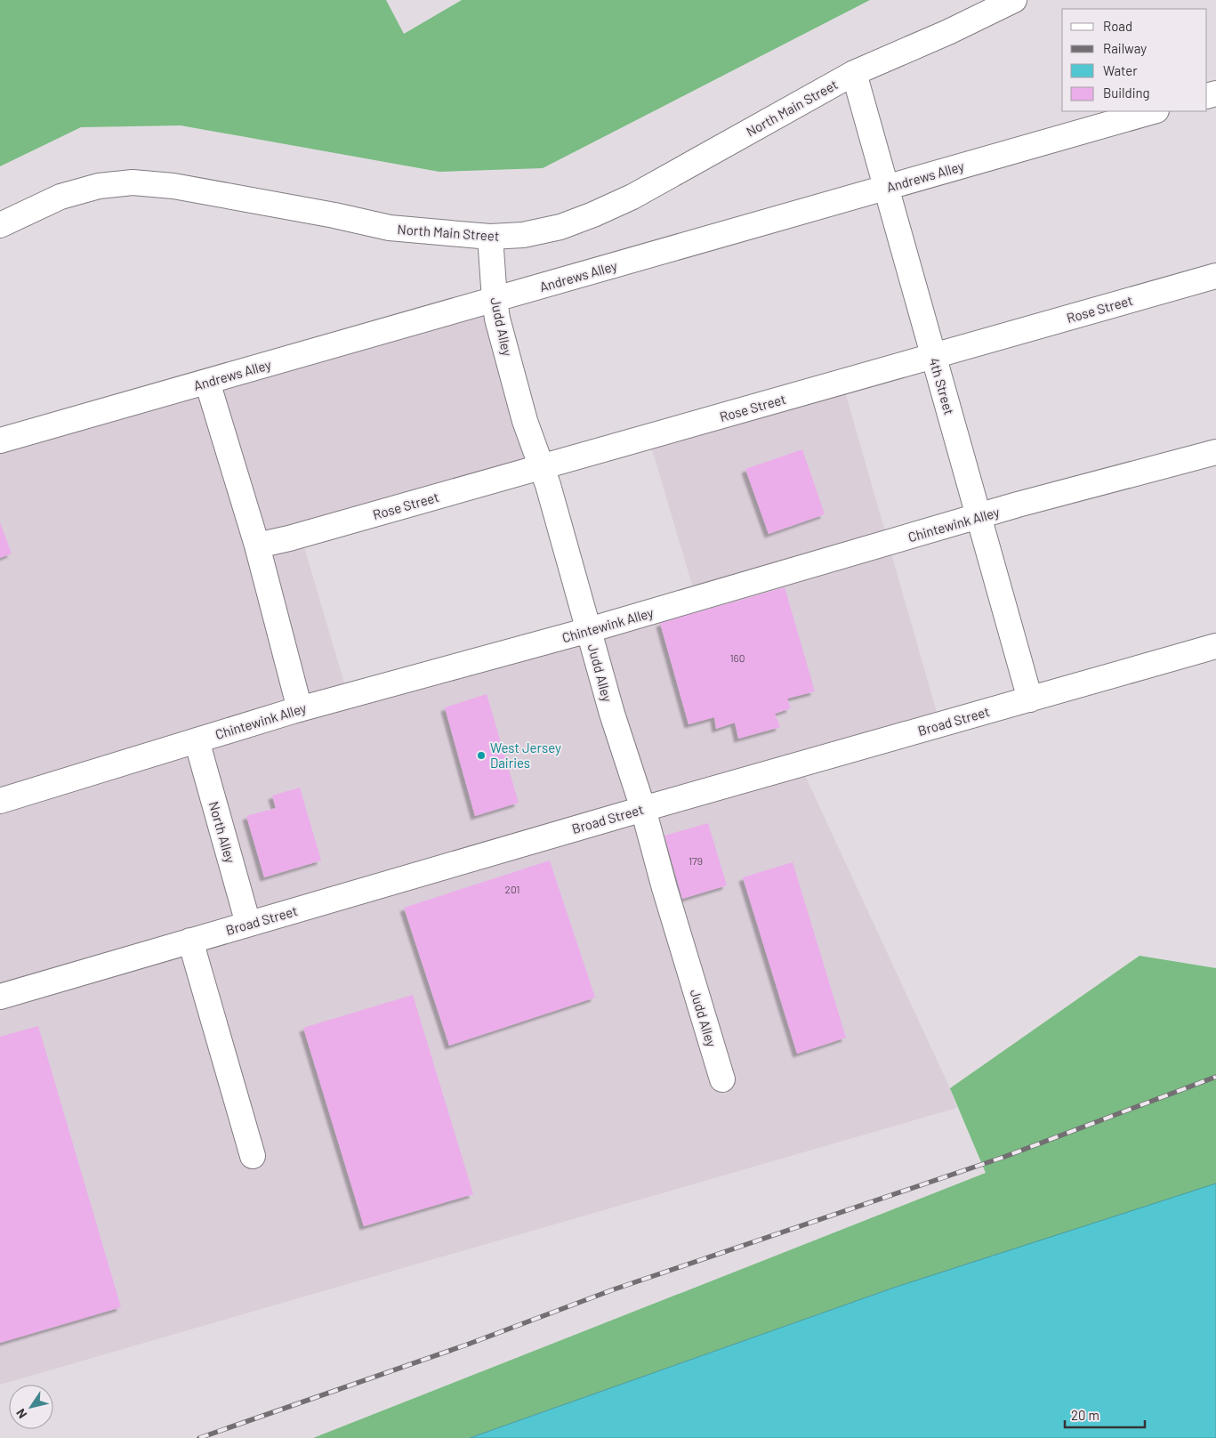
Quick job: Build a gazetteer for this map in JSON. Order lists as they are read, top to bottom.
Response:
{
  "streets": {
    "street": [
      "North Main Street",
      "Andrews Alley",
      "Rose Street",
      "Judd Alley",
      "4th Street",
      "Chintewink Alley",
      "Broad Street",
      "North Alley"
    ]
  },
  "crossings": [
    ["North Main Street", "Judd Alley"],
    ["North Main Street", "4th Street"],
    ["Andrews Alley", "Judd Alley"],
    ["Andrews Alley", "4th Street"],
    ["Rose Street", "Judd Alley"],
    ["Rose Street", "4th Street"],
    ["Judd Alley", "Chintewink Alley"],
    ["Judd Alley", "Broad Street"],
    ["4th Street", "Chintewink Alley"],
    ["4th Street", "Broad Street"],
    ["Chintewink Alley", "North Alley"],
    ["Broad Street", "North Alley"]
  ],
  "places": ["West Jersey Dairies"],
  "house_numbers": ["160", "179", "201"],
  "legend": [
    "Road",
    "Railway",
    "Water",
    "Building"
  ],
  "scale_bar": "20 m",
  "north": "bottom left"
}
